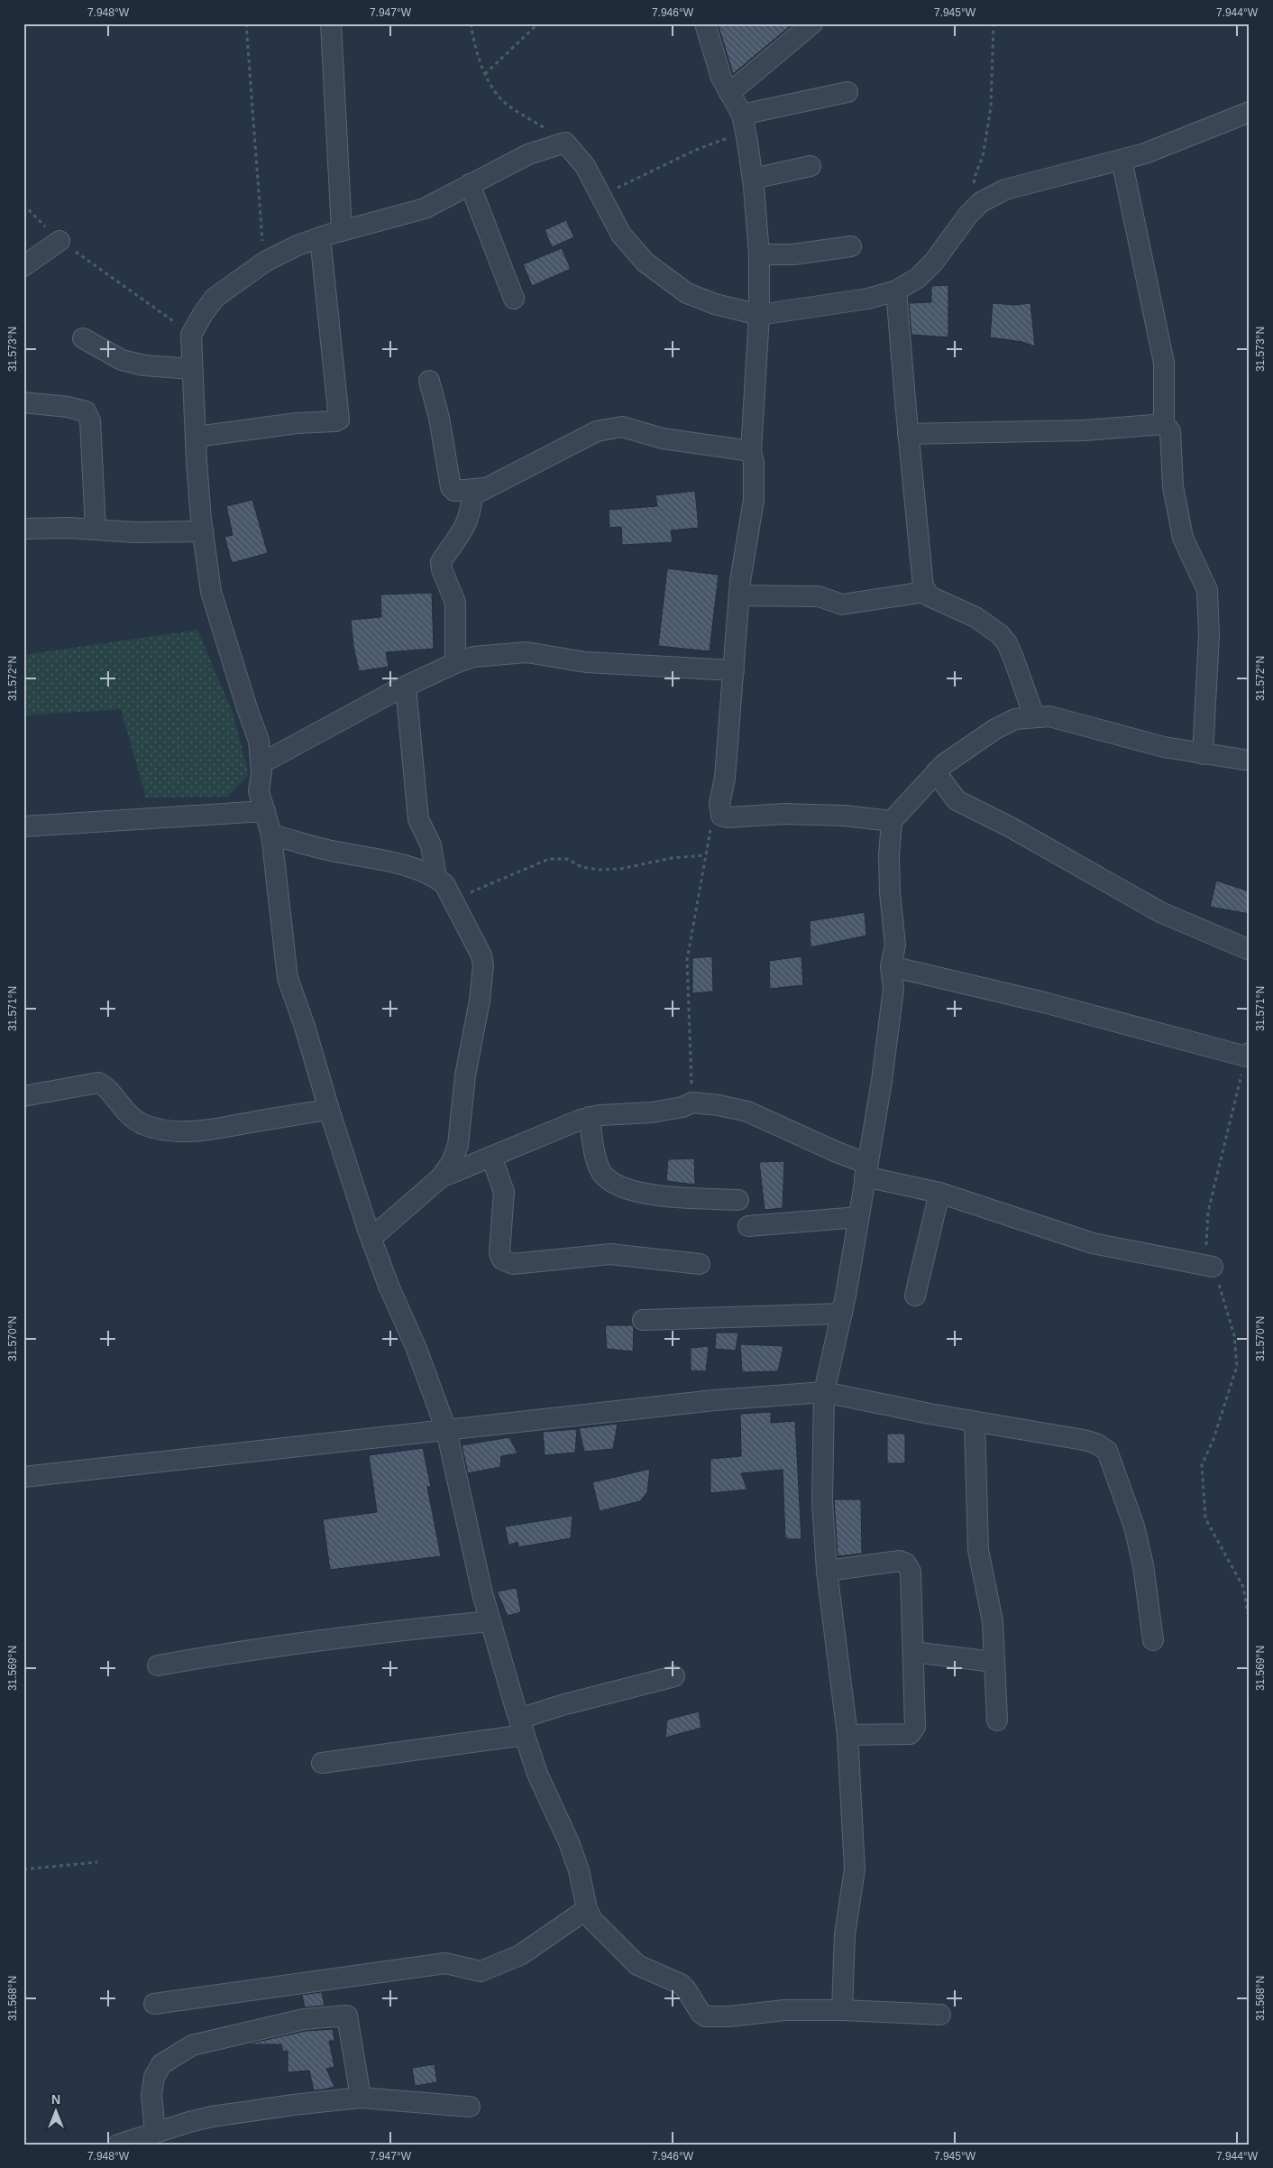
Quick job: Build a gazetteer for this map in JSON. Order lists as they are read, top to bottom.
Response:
{
  "north": "top",
  "coordinates": [
    "7.948°W",
    "7.947°W",
    "7.946°W",
    "7.945°W",
    "7.944°W",
    "31.573°N",
    "31.572°N",
    "31.571°N",
    "31.570°N",
    "31.569°N",
    "31.568°N"
  ]
}
